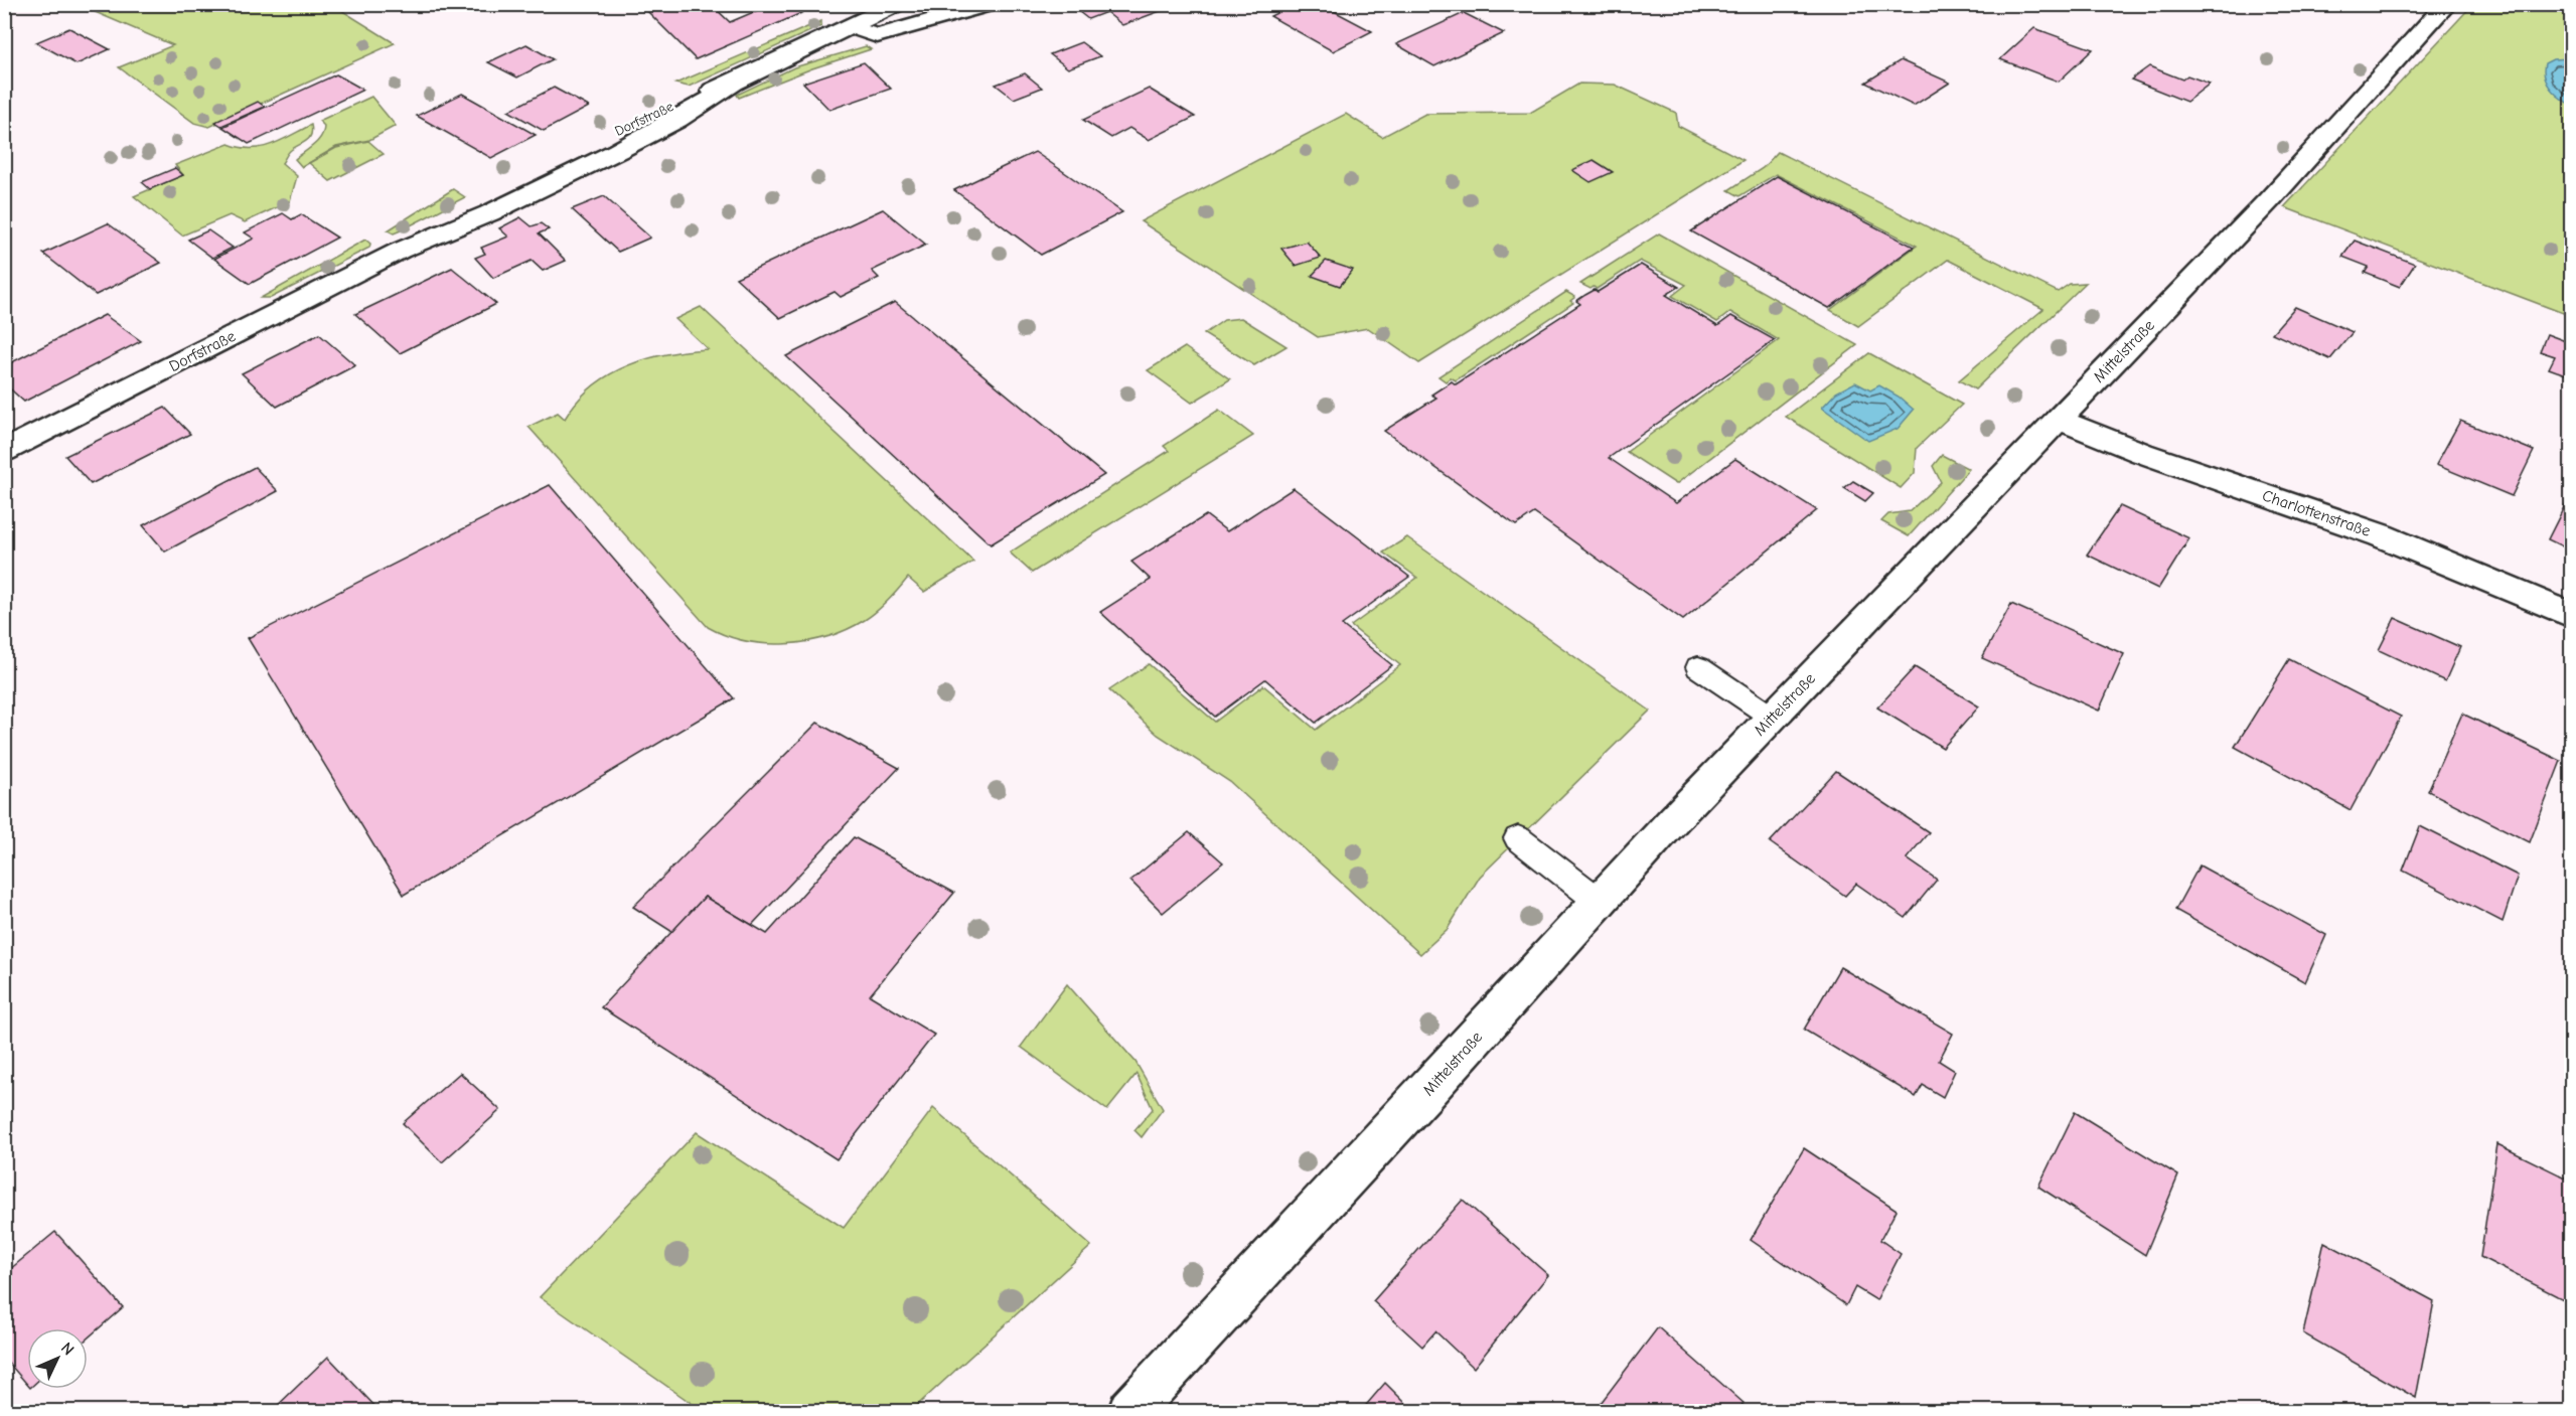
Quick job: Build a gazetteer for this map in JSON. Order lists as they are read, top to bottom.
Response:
{
  "streets": {
    "street": ["Dorfstraße", "Mittelstraße", "Charlottenstraße"]
  },
  "crossings": [
    ["Mittelstraße", "Charlottenstraße"]
  ],
  "north": "top right"
}
